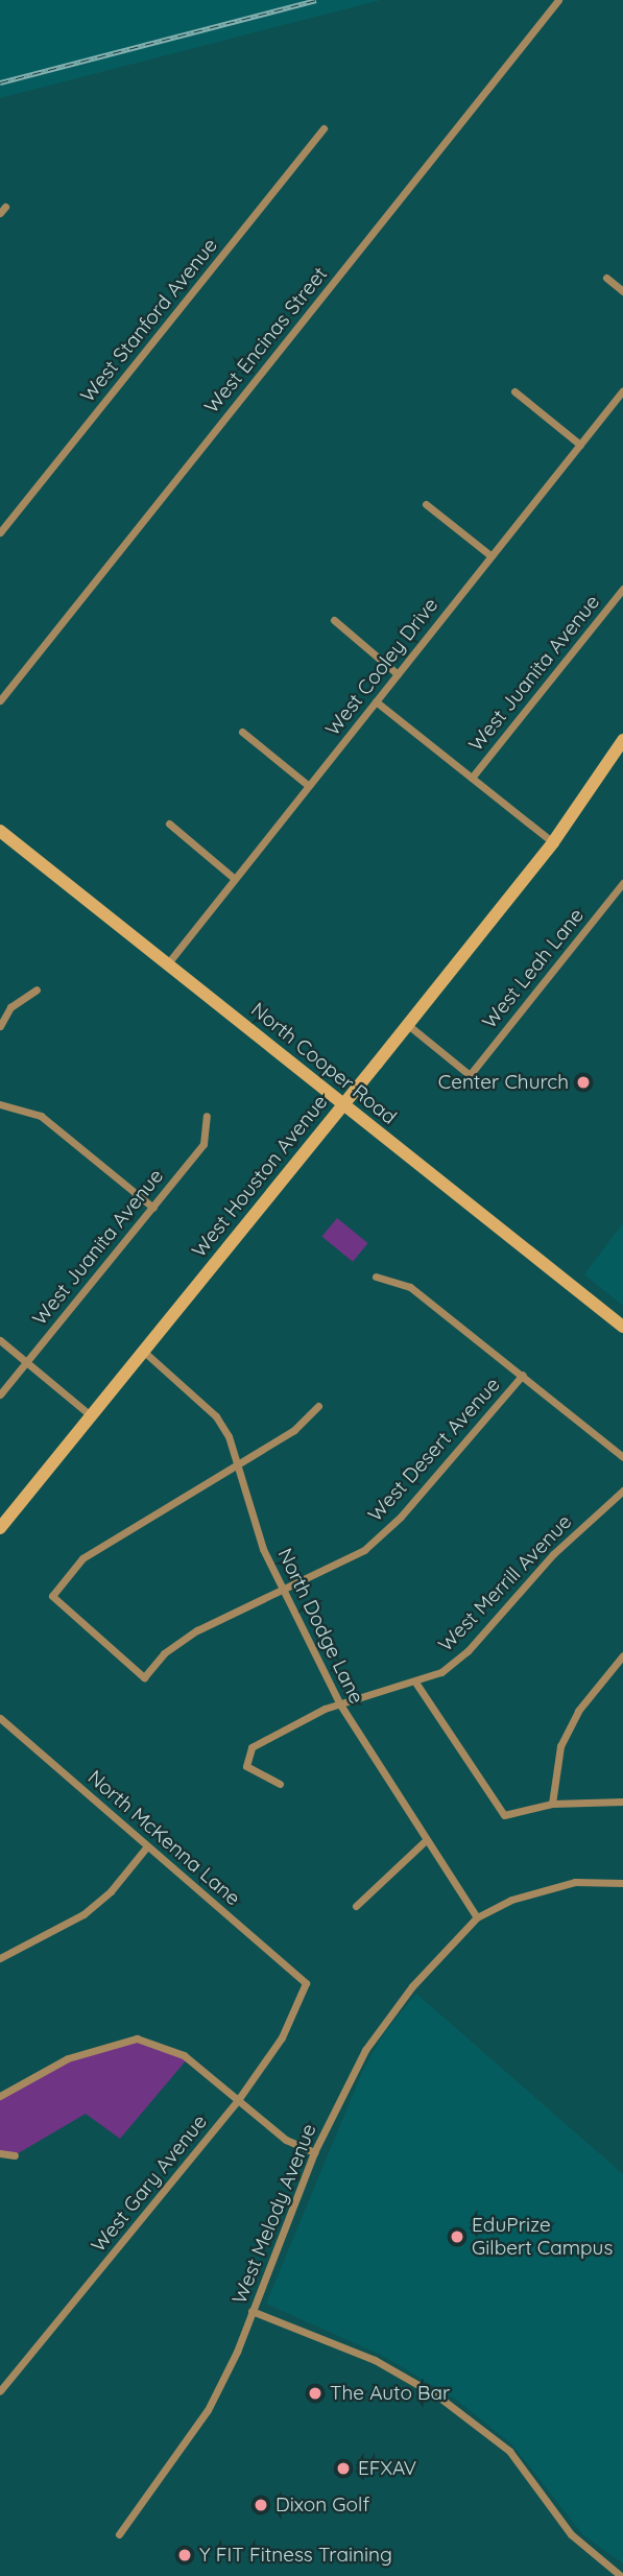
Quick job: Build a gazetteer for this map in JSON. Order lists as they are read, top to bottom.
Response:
{
  "streets": {
    "street": [
      "West Stanford Avenue",
      "West Encinas Street",
      "West Cooley Drive",
      "West Juanita Avenue",
      "West Leah Lane",
      "North Cooper Road",
      "West Houston Avenue",
      "West Desert Avenue",
      "West Merrill Avenue",
      "North Dodge Lane",
      "North McKenna Lane",
      "West Gary Avenue",
      "West Melody Avenue"
    ]
  },
  "crossings": [
    ["West Cooley Drive", "North Cooper Road"],
    ["West Leah Lane", "West Houston Avenue"],
    ["North Cooper Road", "West Houston Avenue"],
    ["West Houston Avenue", "North Dodge Lane"],
    ["West Desert Avenue", "North Dodge Lane"],
    ["West Merrill Avenue", "North Dodge Lane"],
    ["North Dodge Lane", "West Melody Avenue"],
    ["North McKenna Lane", "West Gary Avenue"]
  ],
  "places": [
    "Center Church",
    "EduPrize Gilbert Campus",
    "The Auto Bar",
    "EFXAV",
    "Dixon Golf",
    "Y FIT Fitness Training"
  ]
}
